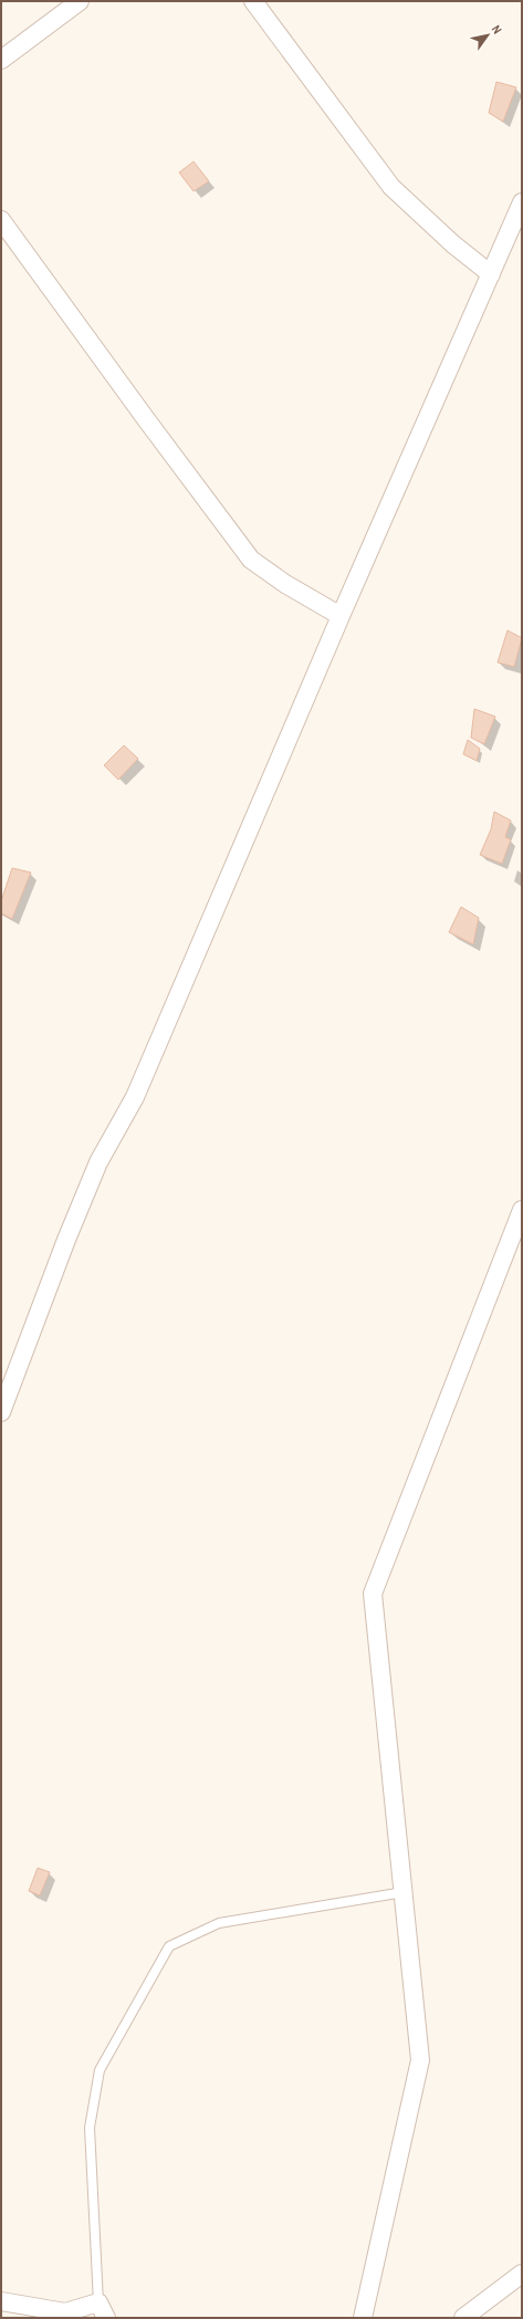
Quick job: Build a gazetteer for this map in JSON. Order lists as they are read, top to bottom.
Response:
{
  "north": "top right"
}
